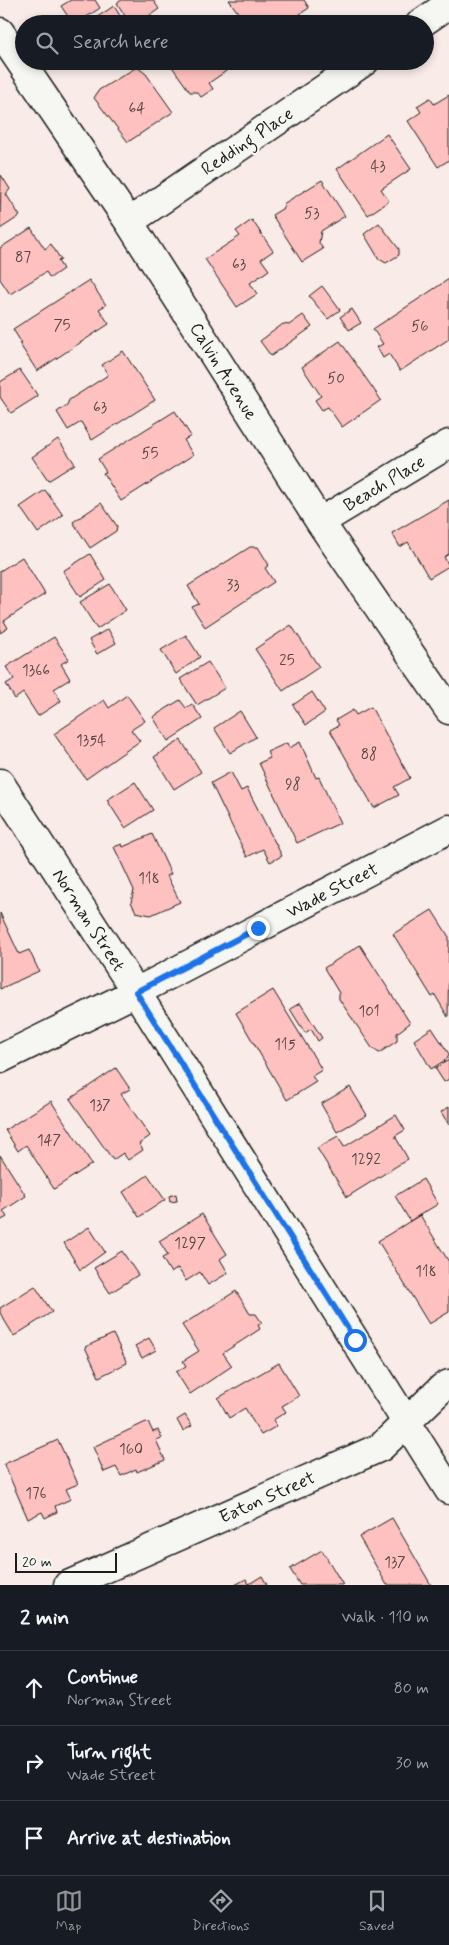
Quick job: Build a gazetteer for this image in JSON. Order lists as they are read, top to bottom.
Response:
{
  "streets": {
    "street": [
      "Redding Place",
      "Calvin Avenue",
      "Beach Place",
      "Wade Street",
      "Norman Street",
      "Eaton Street"
    ]
  },
  "crossings": [
    ["Redding Place", "Calvin Avenue"],
    ["Calvin Avenue", "Beach Place"],
    ["Wade Street", "Norman Street"],
    ["Norman Street", "Eaton Street"]
  ],
  "house_numbers": [
    "64",
    "43",
    "53",
    "87",
    "63",
    "75",
    "56",
    "50",
    "63",
    "55",
    "33",
    "25",
    "1366",
    "1354",
    "88",
    "98",
    "118",
    "101",
    "115",
    "137",
    "147",
    "1292",
    "1297",
    "118",
    "160",
    "176",
    "137"
  ],
  "scale_bar": "20 m",
  "page": {
    "search": "Search here",
    "scale": "20 m",
    "heading": ["2 min", "Walk · 110 m"],
    "list": [
      ["Continue", "Norman Street", "80 m"],
      ["Turn right", "Wade Street", "30 m"],
      "Arrive at destination"
    ],
    "nav": ["Map", "Directions", "Saved"]
  }
}
